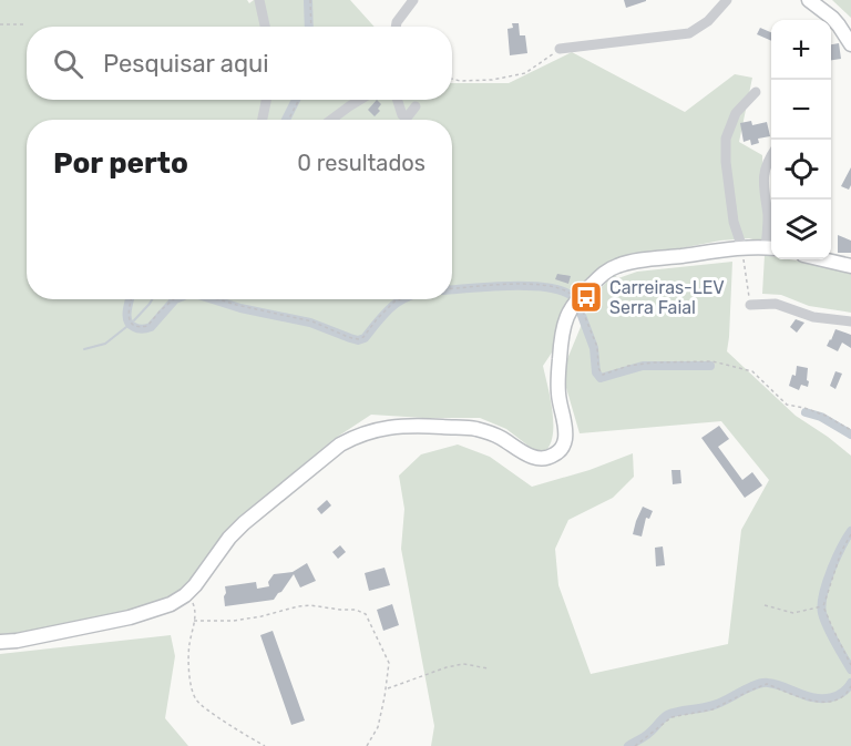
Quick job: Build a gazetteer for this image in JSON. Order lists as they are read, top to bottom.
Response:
{
  "places": {
    "bus stop": ["Carreiras-LEV Serra Faial"]
  },
  "page": {
    "map_buttons": ["+", "−"],
    "search": "Pesquisar aqui",
    "heading": ["Por perto", "0 resultados"]
  }
}
